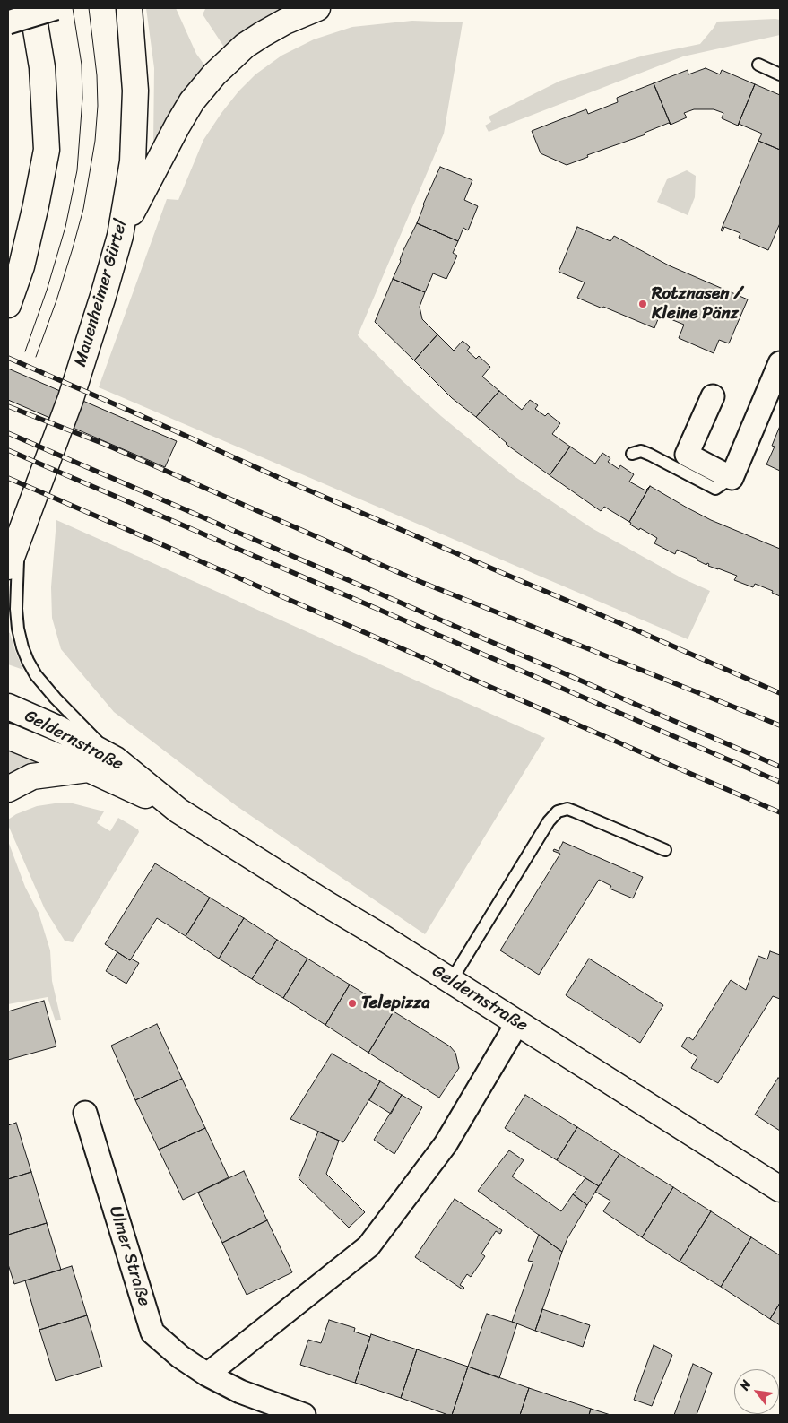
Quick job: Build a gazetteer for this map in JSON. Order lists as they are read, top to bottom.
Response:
{
  "streets": {
    "main road": ["Mauenheimer Gürtel", "Geldernstraße"],
    "street": ["Ulmer Straße"]
  },
  "places": ["Rotznasen / Kleine Pänz", "Telepizza"],
  "north": "top left"
}
